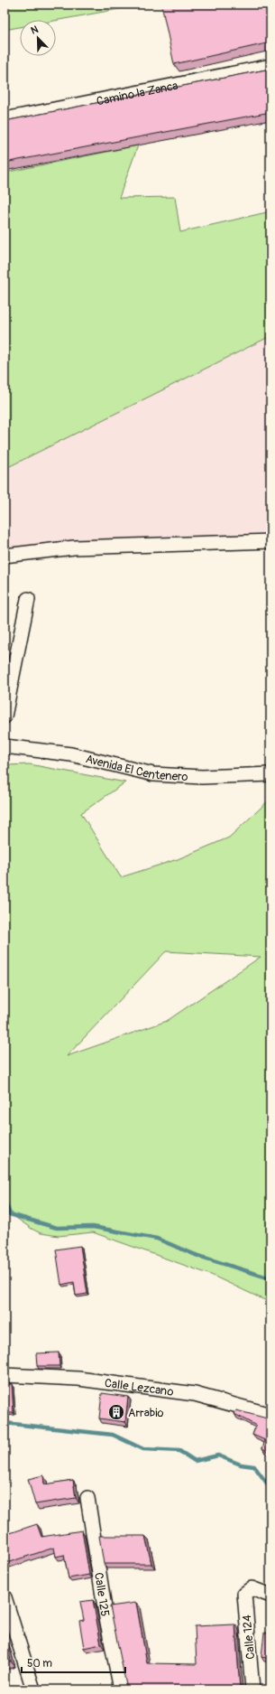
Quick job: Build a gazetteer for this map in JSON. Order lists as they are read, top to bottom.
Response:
{
  "streets": {
    "street": [
      "Camino la Zanca",
      "Avenida El Centenero",
      "Calle Lezcano",
      "Calle 125",
      "Calle 124"
    ]
  },
  "places": {
    "building": ["Arrabio"]
  },
  "scale_bar": "50 m",
  "north": "top left"
}
